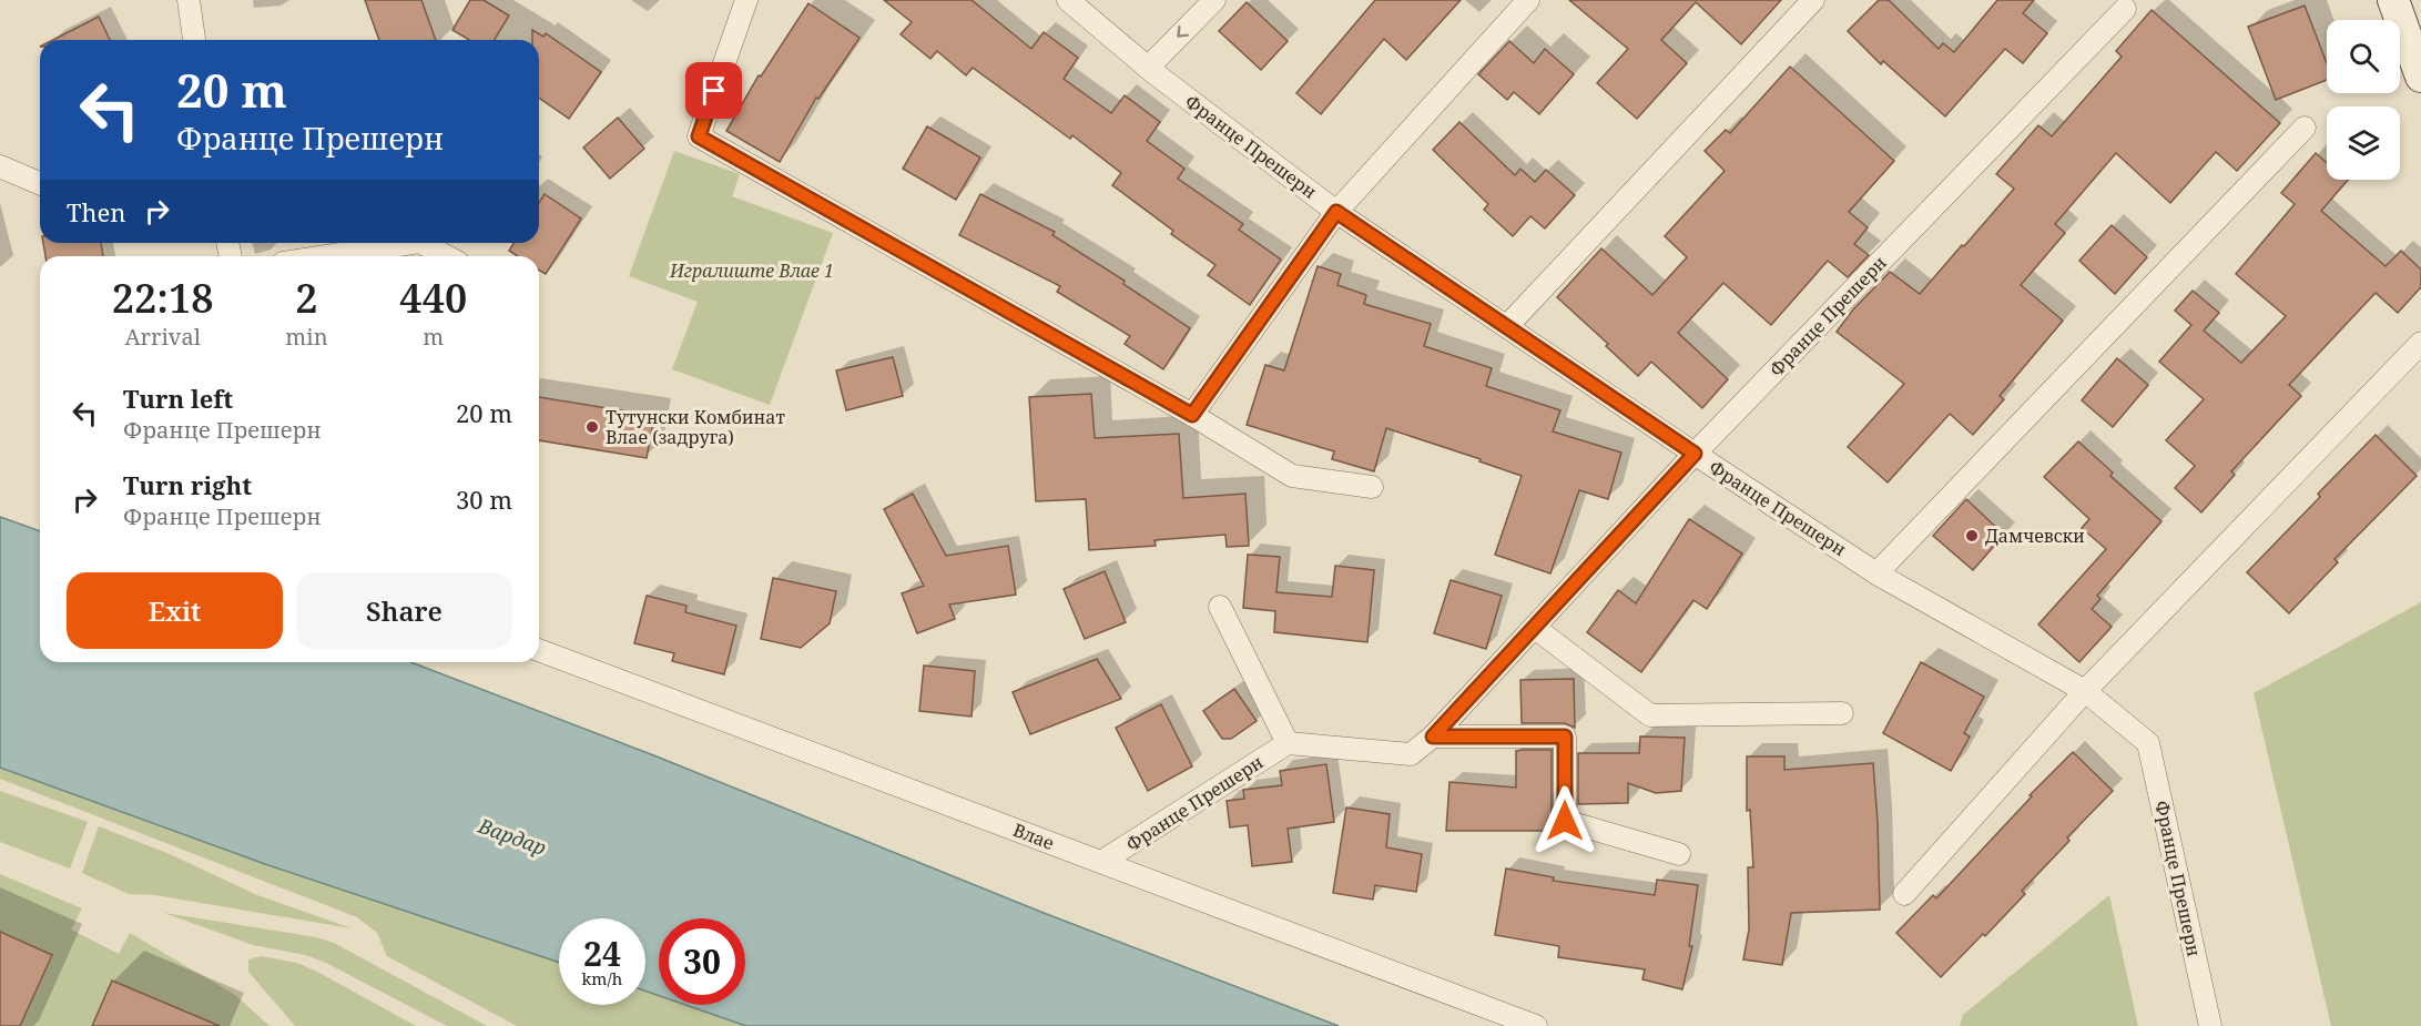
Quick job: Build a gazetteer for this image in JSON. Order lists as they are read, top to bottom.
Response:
{
  "streets": {
    "street": ["Францe Прешерн", "Франце Прешерн", "Влае"]
  },
  "crossings": [
    ["Францe Прешерн", "Франце Прешерн"],
    ["Франце Прешерн", "Влае"]
  ],
  "water": ["Вардар"],
  "parks": ["Игралиште Влае 1"],
  "places": ["Тутунски Комбинат Влае (задруга)", "Дамчевски"],
  "page": {
    "turn": ["20 m", "Франце Прешерн"],
    "then": "Then",
    "eta": [
      "22:18",
      "Arrival",
      "2",
      "min",
      "440",
      "m"
    ],
    "list": [
      {
        "name": "Turn left",
        "note": "Франце Прешерн",
        "value": "20 m"
      },
      {
        "name": "Turn right",
        "note": "Франце Прешерн",
        "value": "30 m"
      }
    ],
    "buttons": ["Exit", "Share"],
    "speed": "24 km/h",
    "limit": "30"
  }
}
